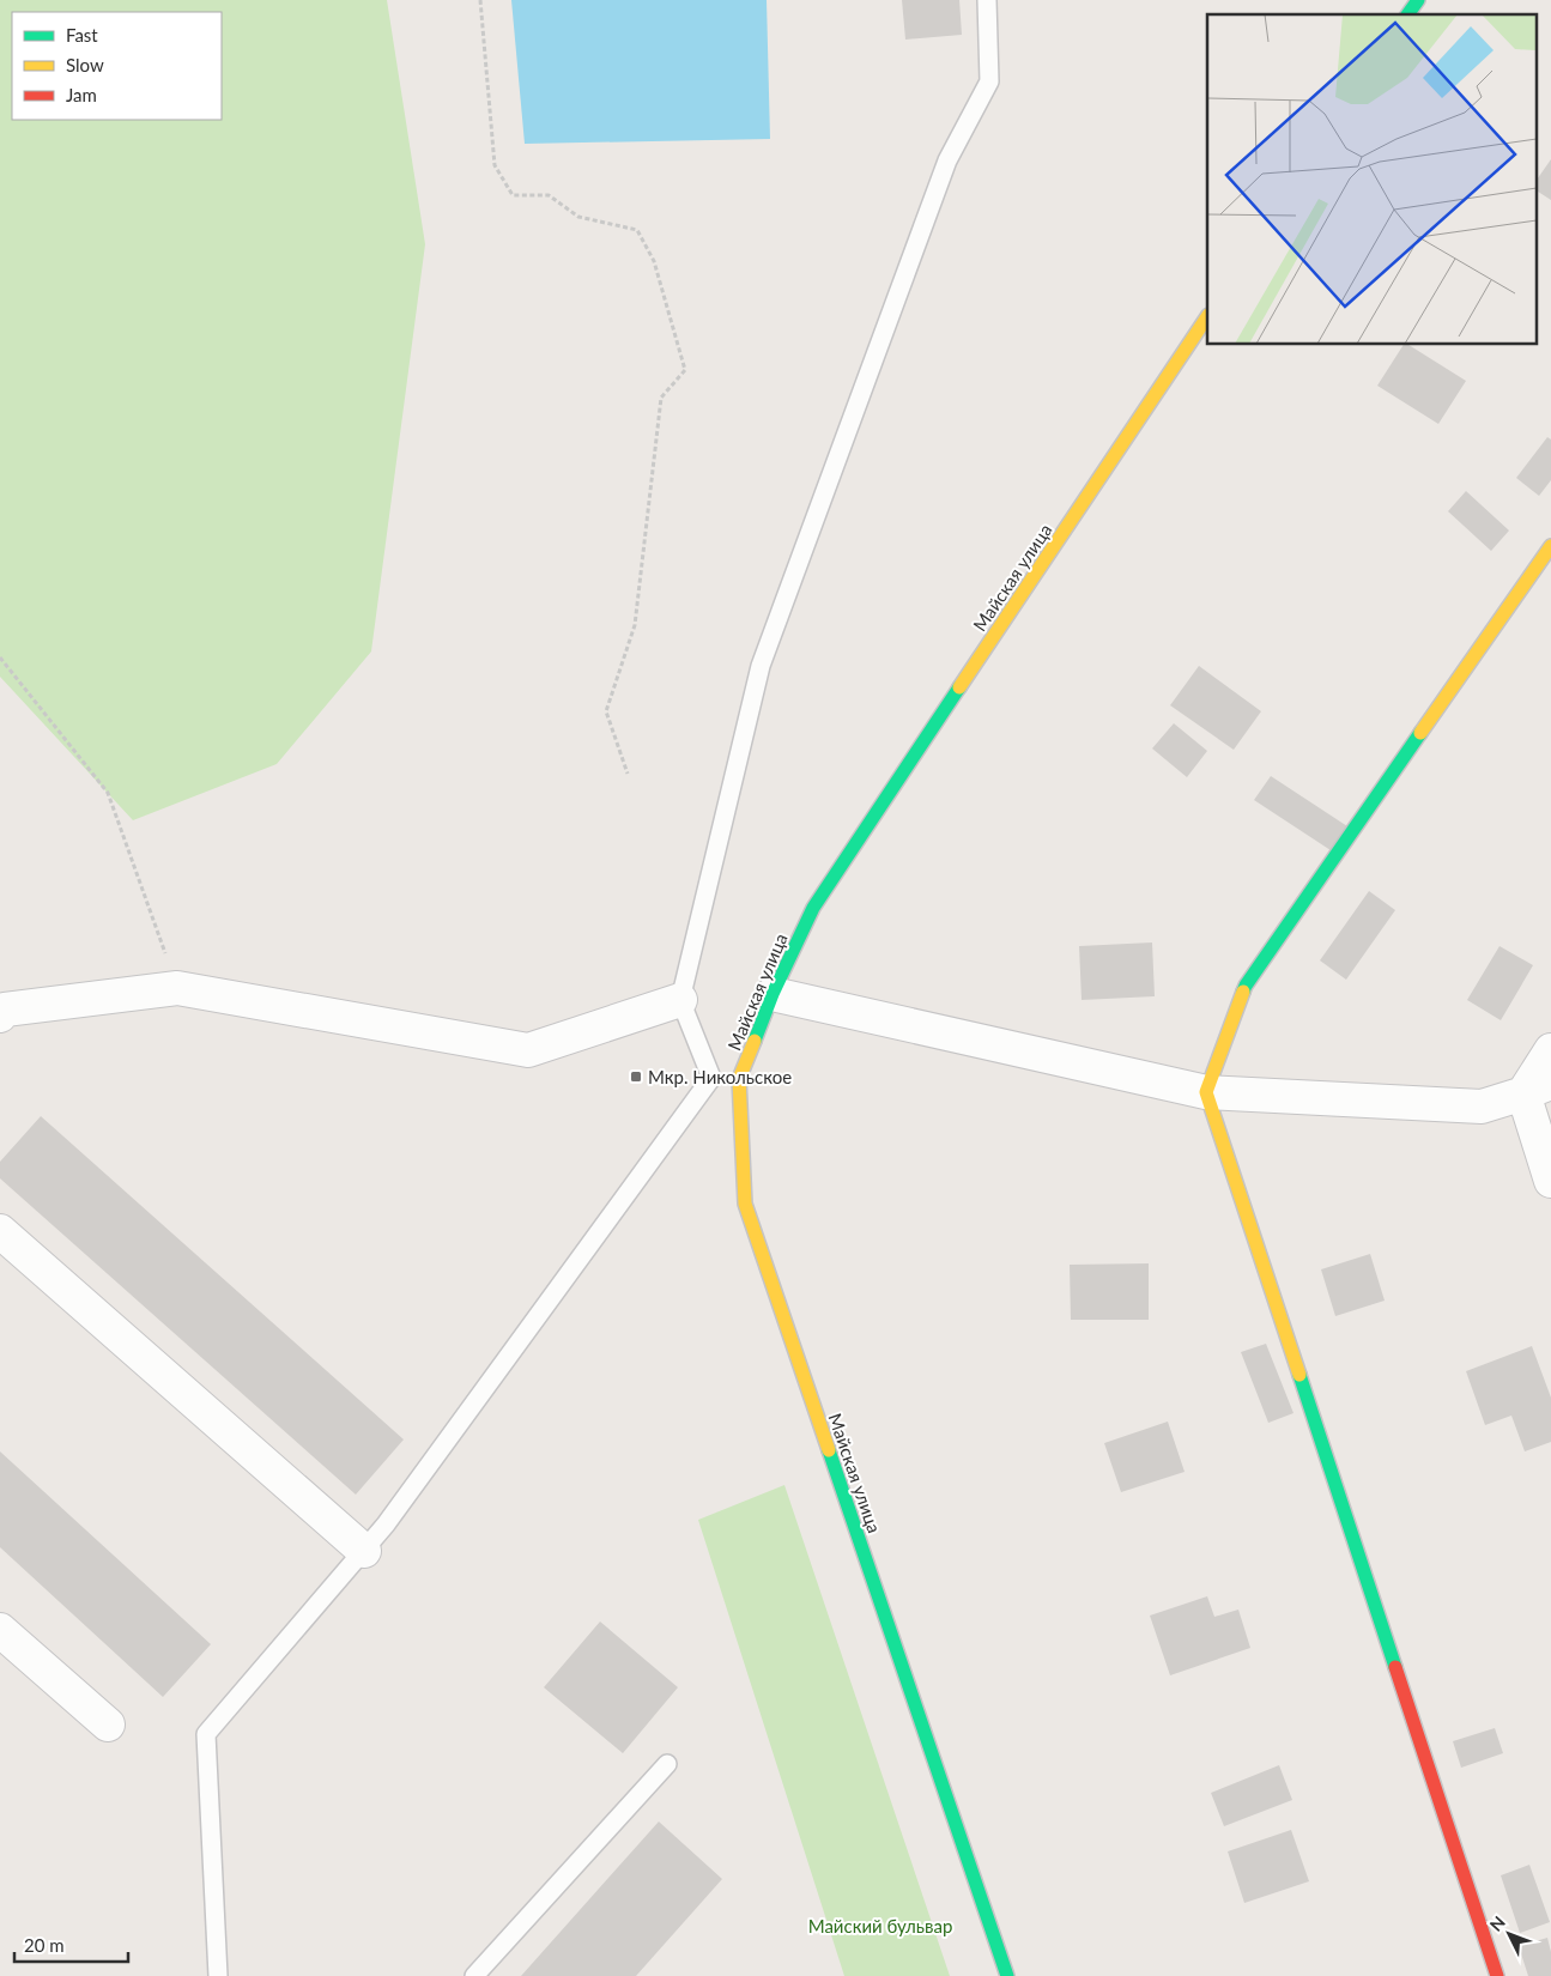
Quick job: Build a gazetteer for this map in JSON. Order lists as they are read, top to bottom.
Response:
{
  "streets": {
    "street": ["Майская улица"]
  },
  "parks": ["Майский бульвар"],
  "places": {
    "transit": ["Мкр. Никольское"]
  },
  "legend": ["Fast", "Slow", "Jam"],
  "scale_bar": "20 m",
  "north": "top left"
}
